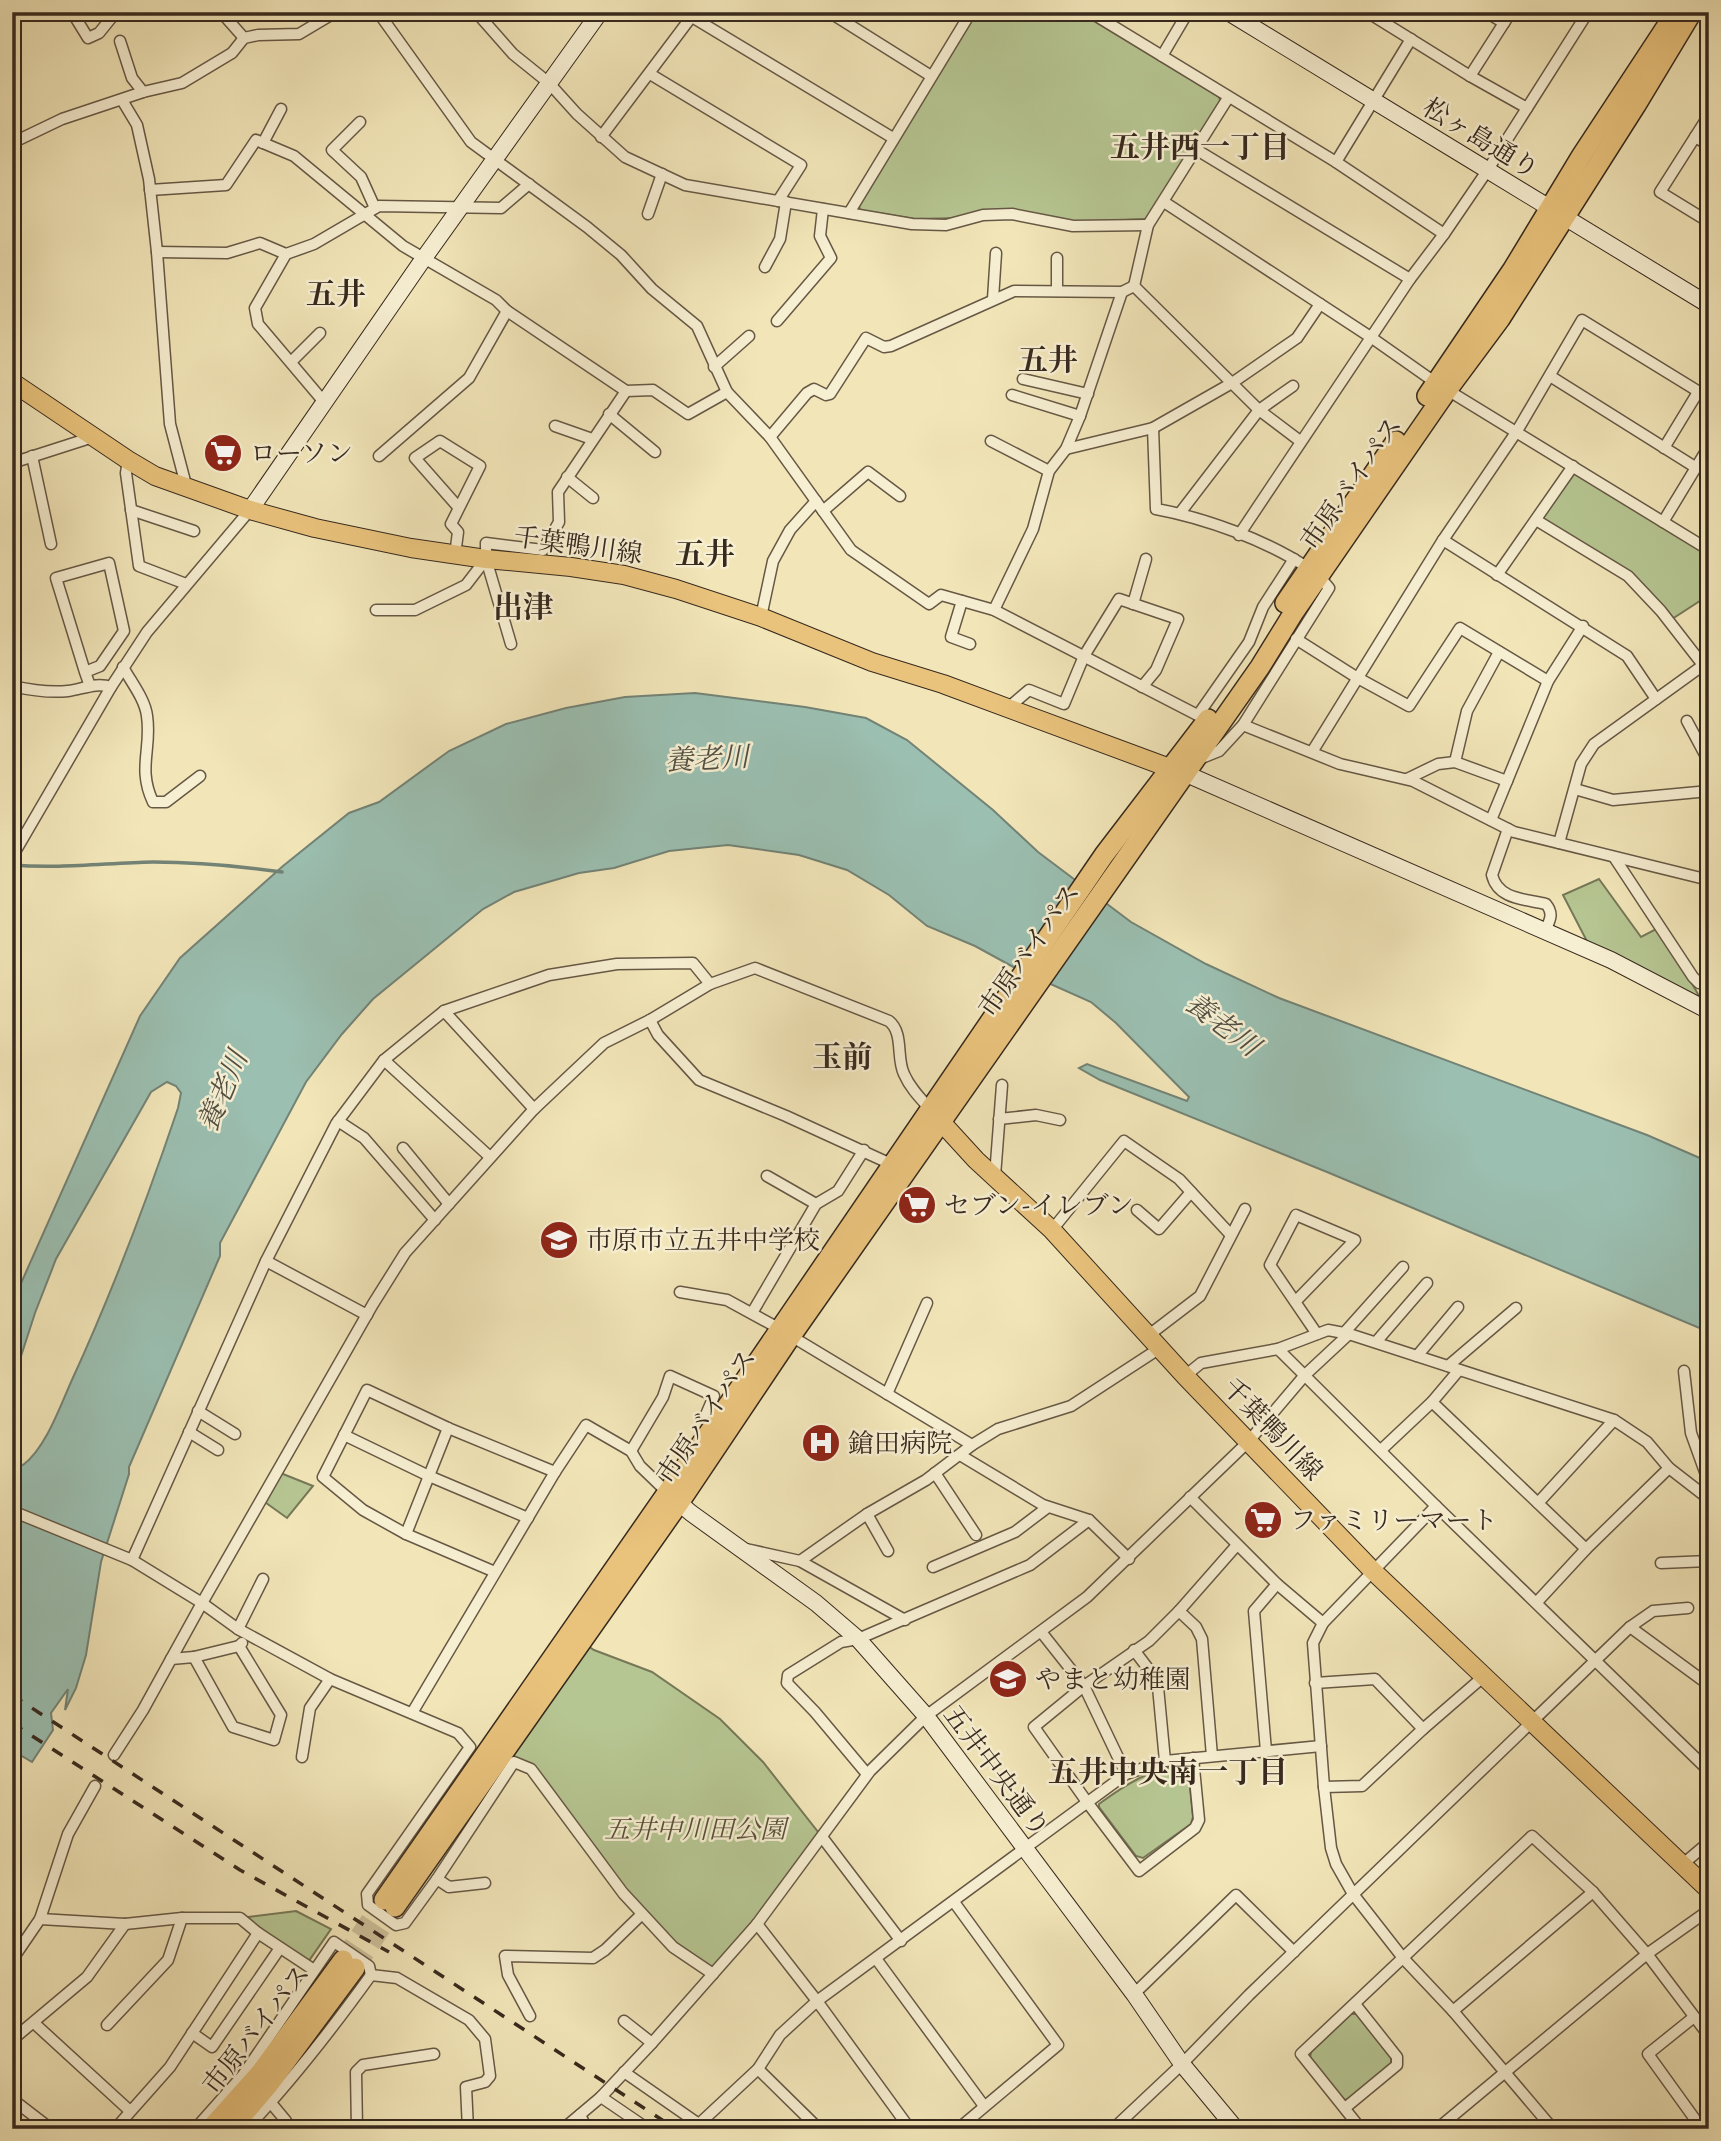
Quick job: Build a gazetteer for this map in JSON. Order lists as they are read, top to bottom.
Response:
{
  "streets": {
    "highway": ["市原バイパス"],
    "main road": ["千葉鴨川線"],
    "street": ["松ヶ島通り", "五井中央通り"]
  },
  "crossings": [
    ["松ヶ島通り", "市原バイパス"],
    ["市原バイパス", "千葉鴨川線"],
    ["市原バイパス", "五井中央通り"]
  ],
  "districts": [
    "五井西一丁目",
    "五井",
    "五井",
    "五井",
    "出津",
    "玉前",
    "五井中央南一丁目"
  ],
  "water": ["養老川"],
  "parks": ["五井中川田公園"],
  "places": {
    "supermarket": ["ローソン", "セブン-イレブン", "ファミリーマート"],
    "school or university": ["市原市立五井中学校", "やまと幼稚園"],
    "hospital": ["鎗田病院"]
  }
}
